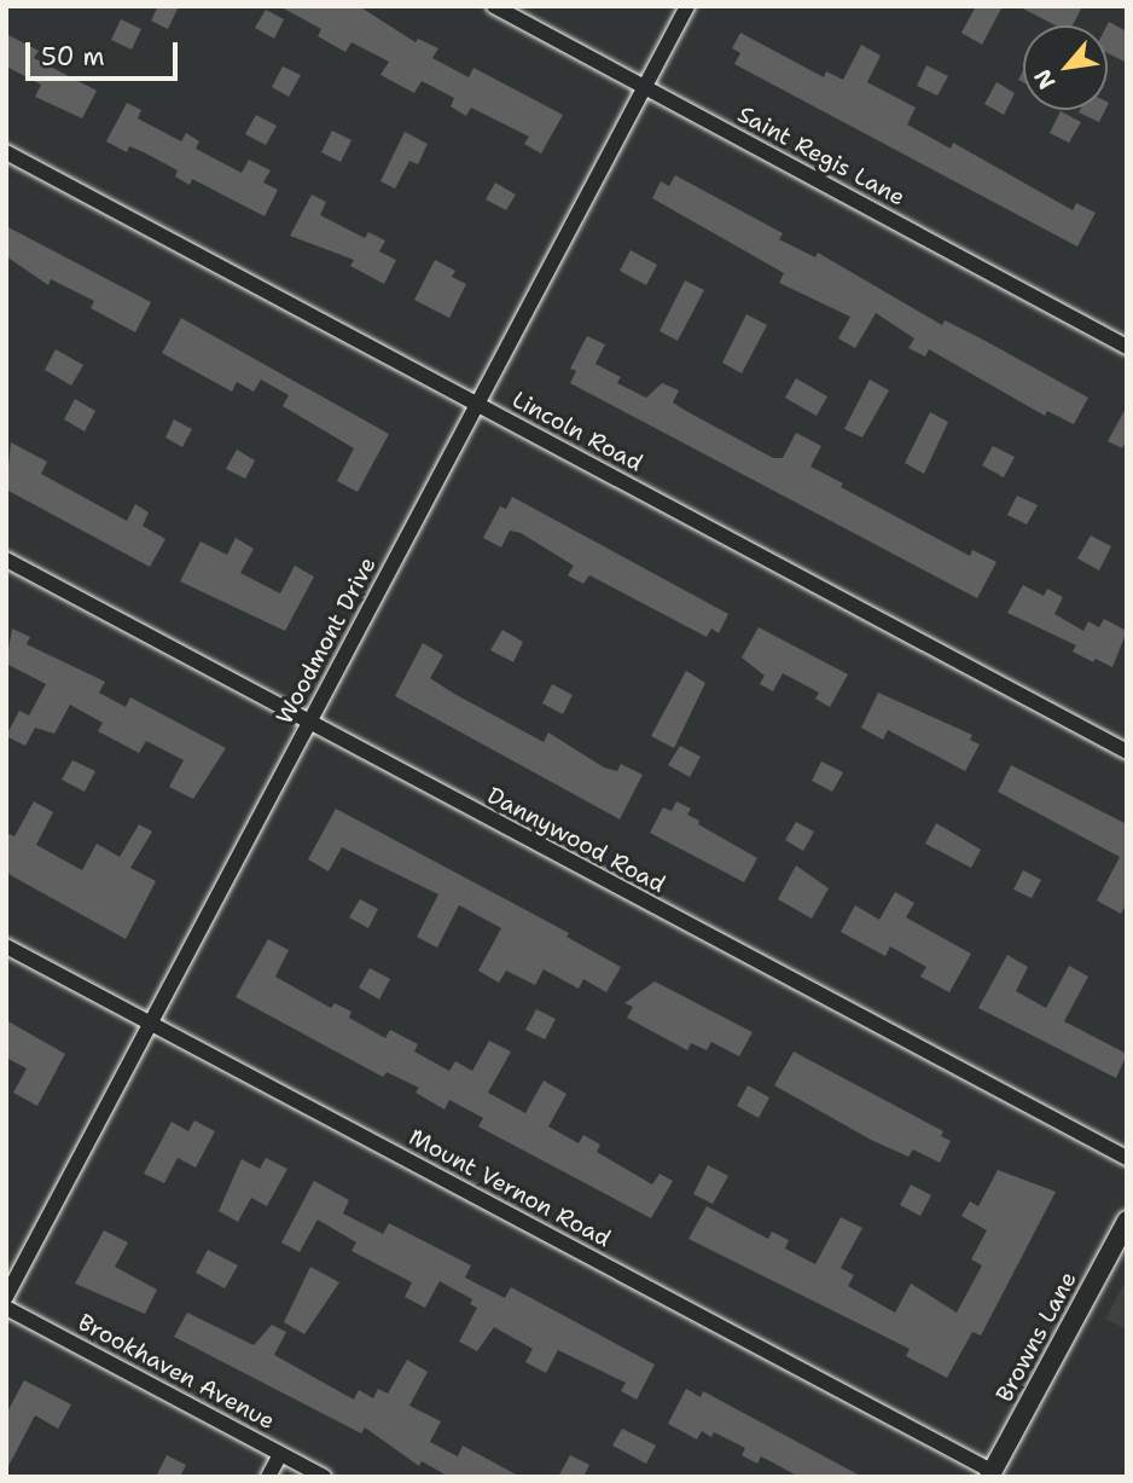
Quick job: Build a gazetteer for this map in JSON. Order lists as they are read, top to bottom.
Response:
{
  "streets": {
    "street": [
      "Saint Regis Lane",
      "Lincoln Road",
      "Woodmont Drive",
      "Dannywood Road",
      "Mount Vernon Road",
      "Browns Lane",
      "Brookhaven Avenue"
    ]
  },
  "crossings": [
    ["Saint Regis Lane", "Woodmont Drive"],
    ["Lincoln Road", "Woodmont Drive"],
    ["Woodmont Drive", "Dannywood Road"],
    ["Woodmont Drive", "Mount Vernon Road"],
    ["Mount Vernon Road", "Browns Lane"]
  ],
  "scale_bar": "50 m",
  "north": "bottom left"
}
